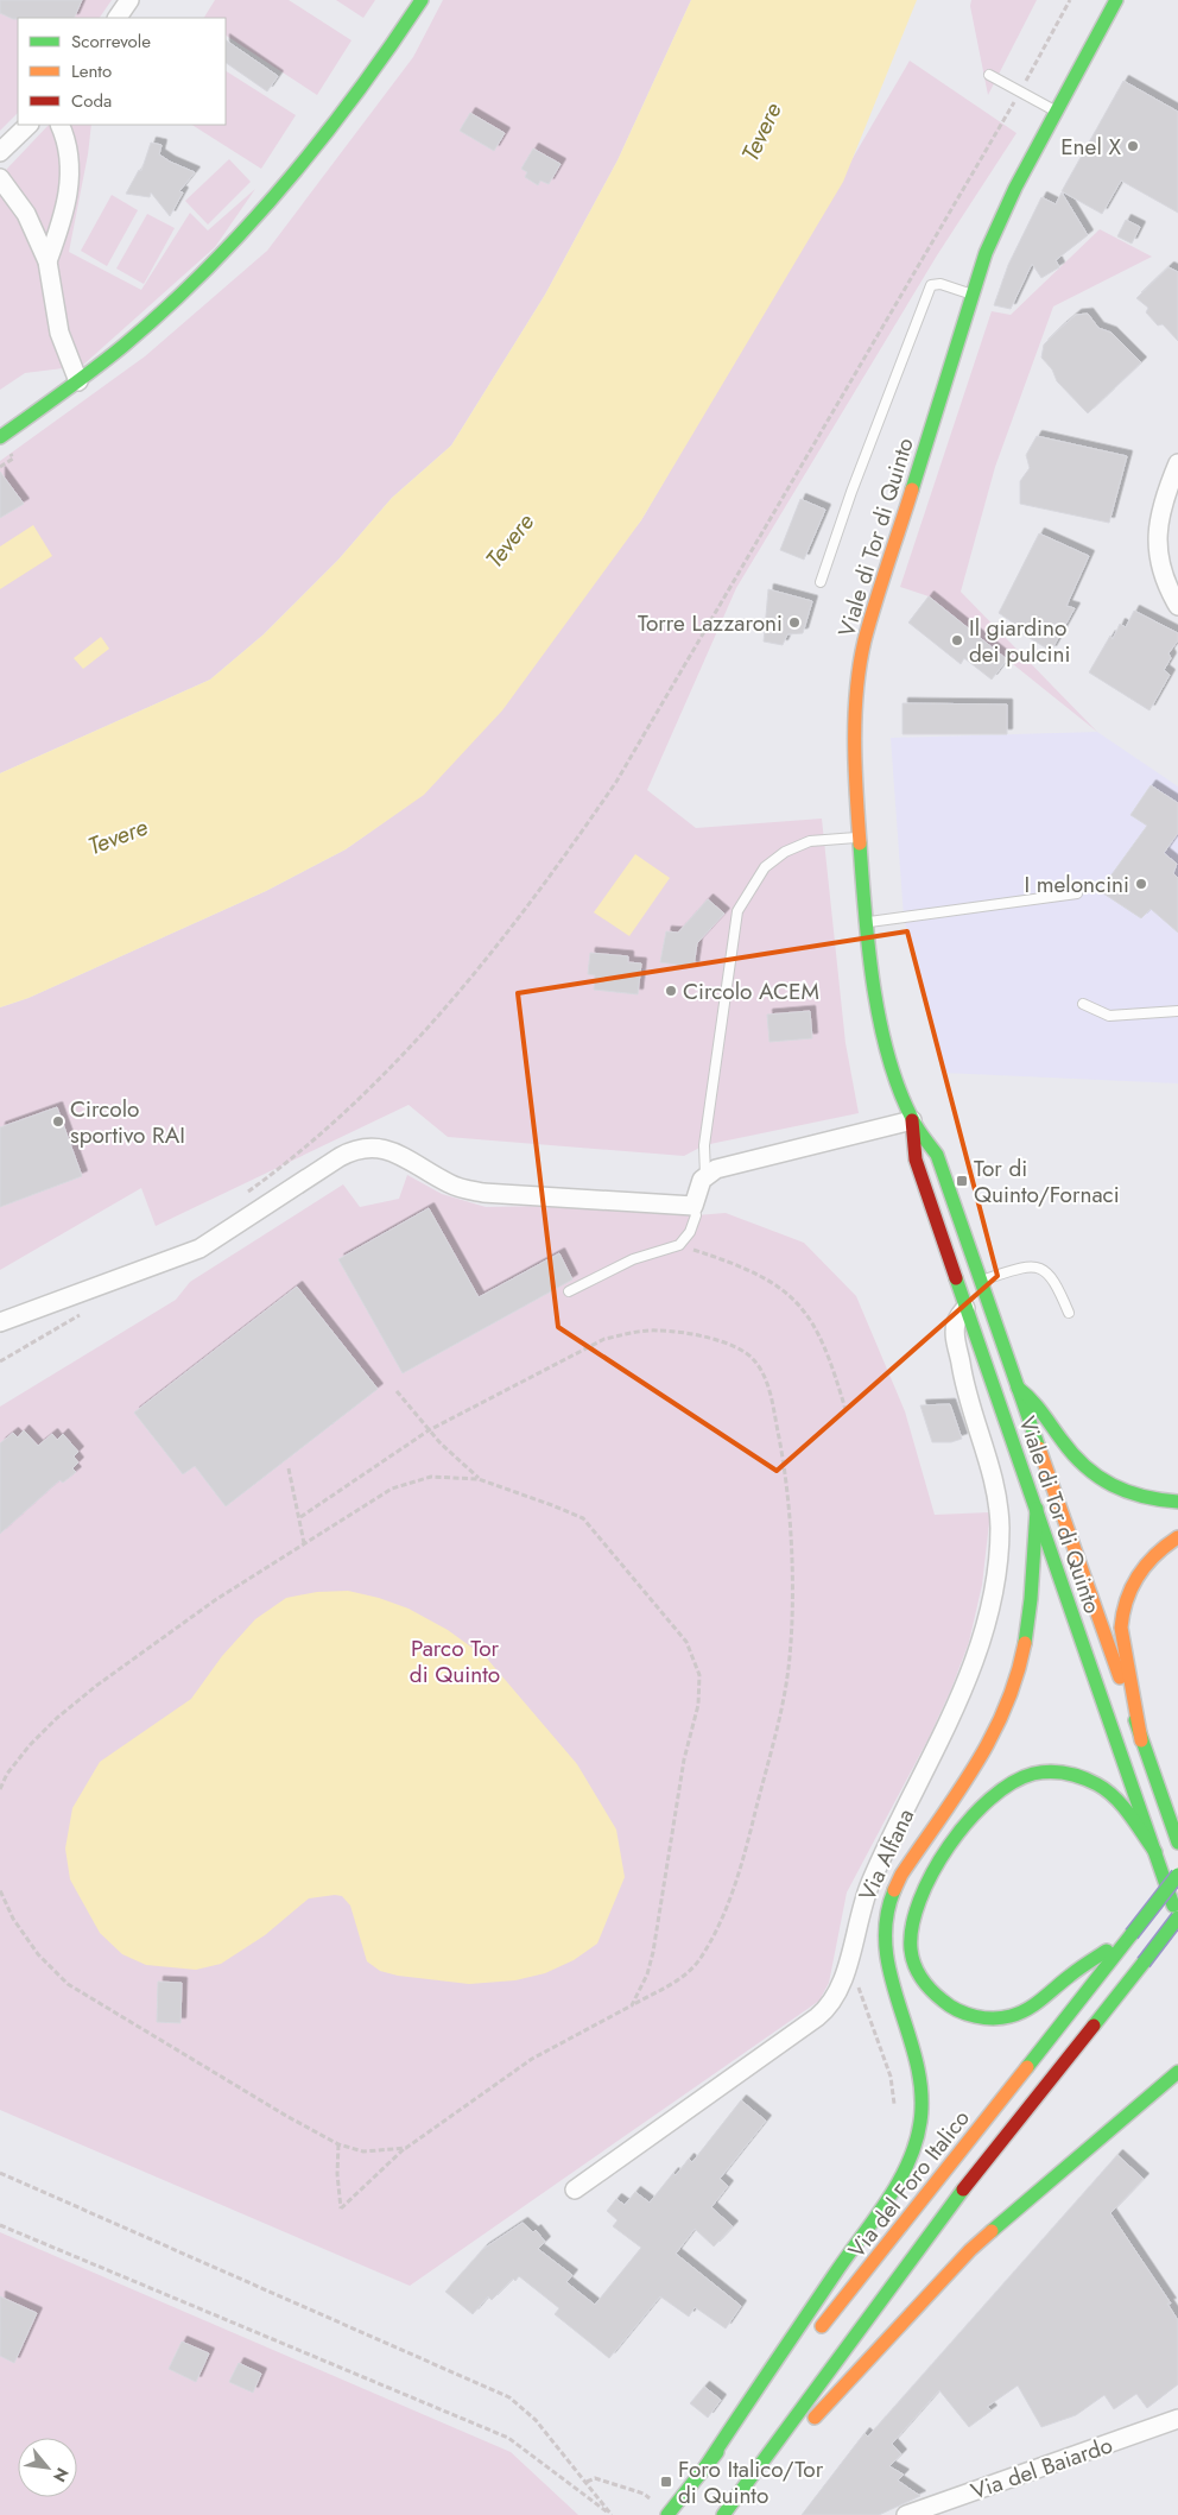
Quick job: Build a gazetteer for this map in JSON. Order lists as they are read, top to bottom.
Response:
{
  "streets": {
    "main road": ["Viale di Tor di Quinto", "Via del Foro Italico"],
    "street": ["Via Alfana", "Via del Baiardo"]
  },
  "crossings": [
    ["Viale di Tor di Quinto", "Via Alfana"]
  ],
  "water": ["Tevere"],
  "parks": ["Parco Tor di Quinto"],
  "places": {
    "other": [
      "Enel X",
      "Torre Lazzaroni",
      "Il giardino dei pulcini",
      "I meloncini",
      "Circolo ACEM",
      "Circolo sportivo RAI"
    ],
    "transit": ["Tor di Quinto/Fornaci", "Foro Italico/Tor di Quinto"]
  },
  "legend": ["Scorrevole", "Lento", "Coda"],
  "north": "bottom right"
}
